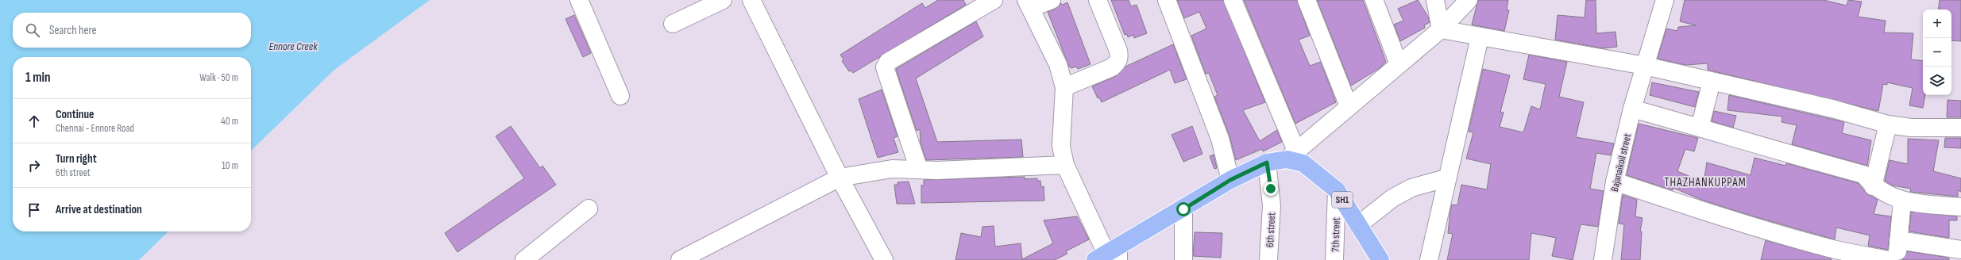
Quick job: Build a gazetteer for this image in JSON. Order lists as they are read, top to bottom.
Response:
{
  "streets": {
    "main road": ["SH1"],
    "street": ["Bajanaikoil street", "6th street", "7th street"]
  },
  "crossings": [
    ["SH1", "7th street"]
  ],
  "districts": ["THAZHANKUPPAM"],
  "water": ["Ennore Creek"],
  "page": {
    "map_buttons": ["+", "−"],
    "search": "Search here",
    "heading": ["1 min", "Walk · 50 m"],
    "list": [
      ["Continue", "Chennai - Ennore Road", "40 m"],
      ["Turn right", "6th street", "10 m"],
      "Arrive at destination"
    ]
  }
}
